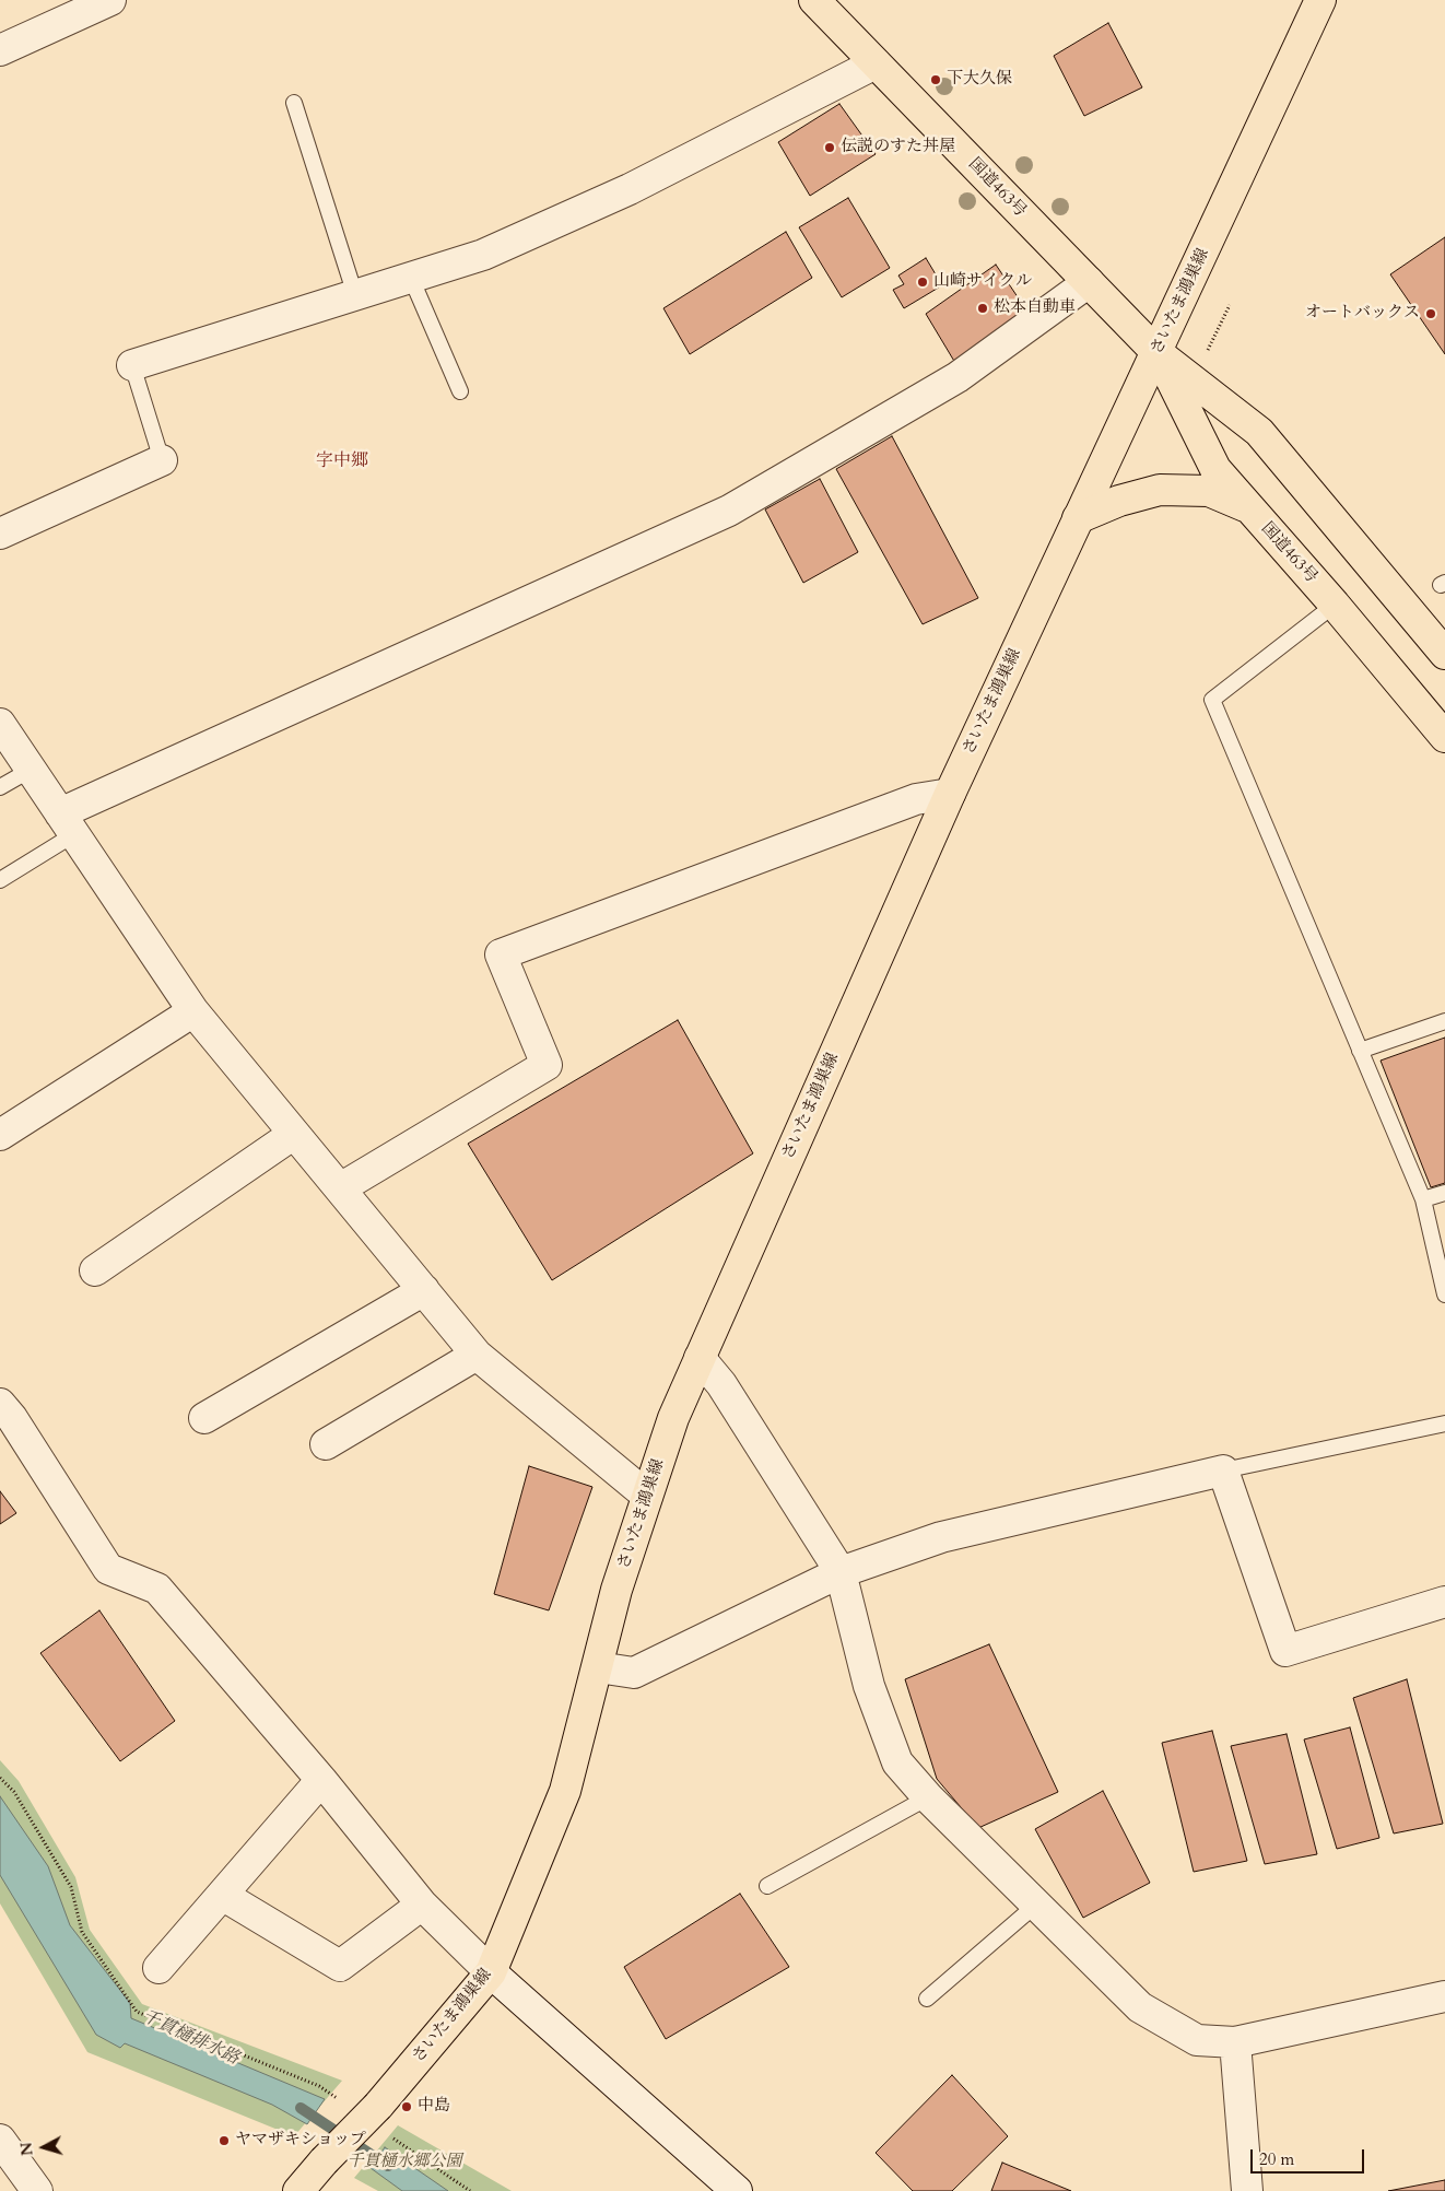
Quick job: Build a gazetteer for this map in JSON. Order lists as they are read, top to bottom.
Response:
{
  "streets": {
    "main road": ["国道463号", "さいたま鴻巣線"]
  },
  "crossings": [
    ["国道463号", "さいたま鴻巣線"]
  ],
  "districts": ["字中郷"],
  "water": ["千貫樋排水路"],
  "parks": ["千貫樋水郷公園"],
  "places": [
    "下大久保",
    "伝説のすた丼屋",
    "山崎サイクル",
    "松本自動車",
    "オートバックス",
    "中島",
    "ヤマザキショップ"
  ],
  "scale_bar": "20 m",
  "north": "left"
}
